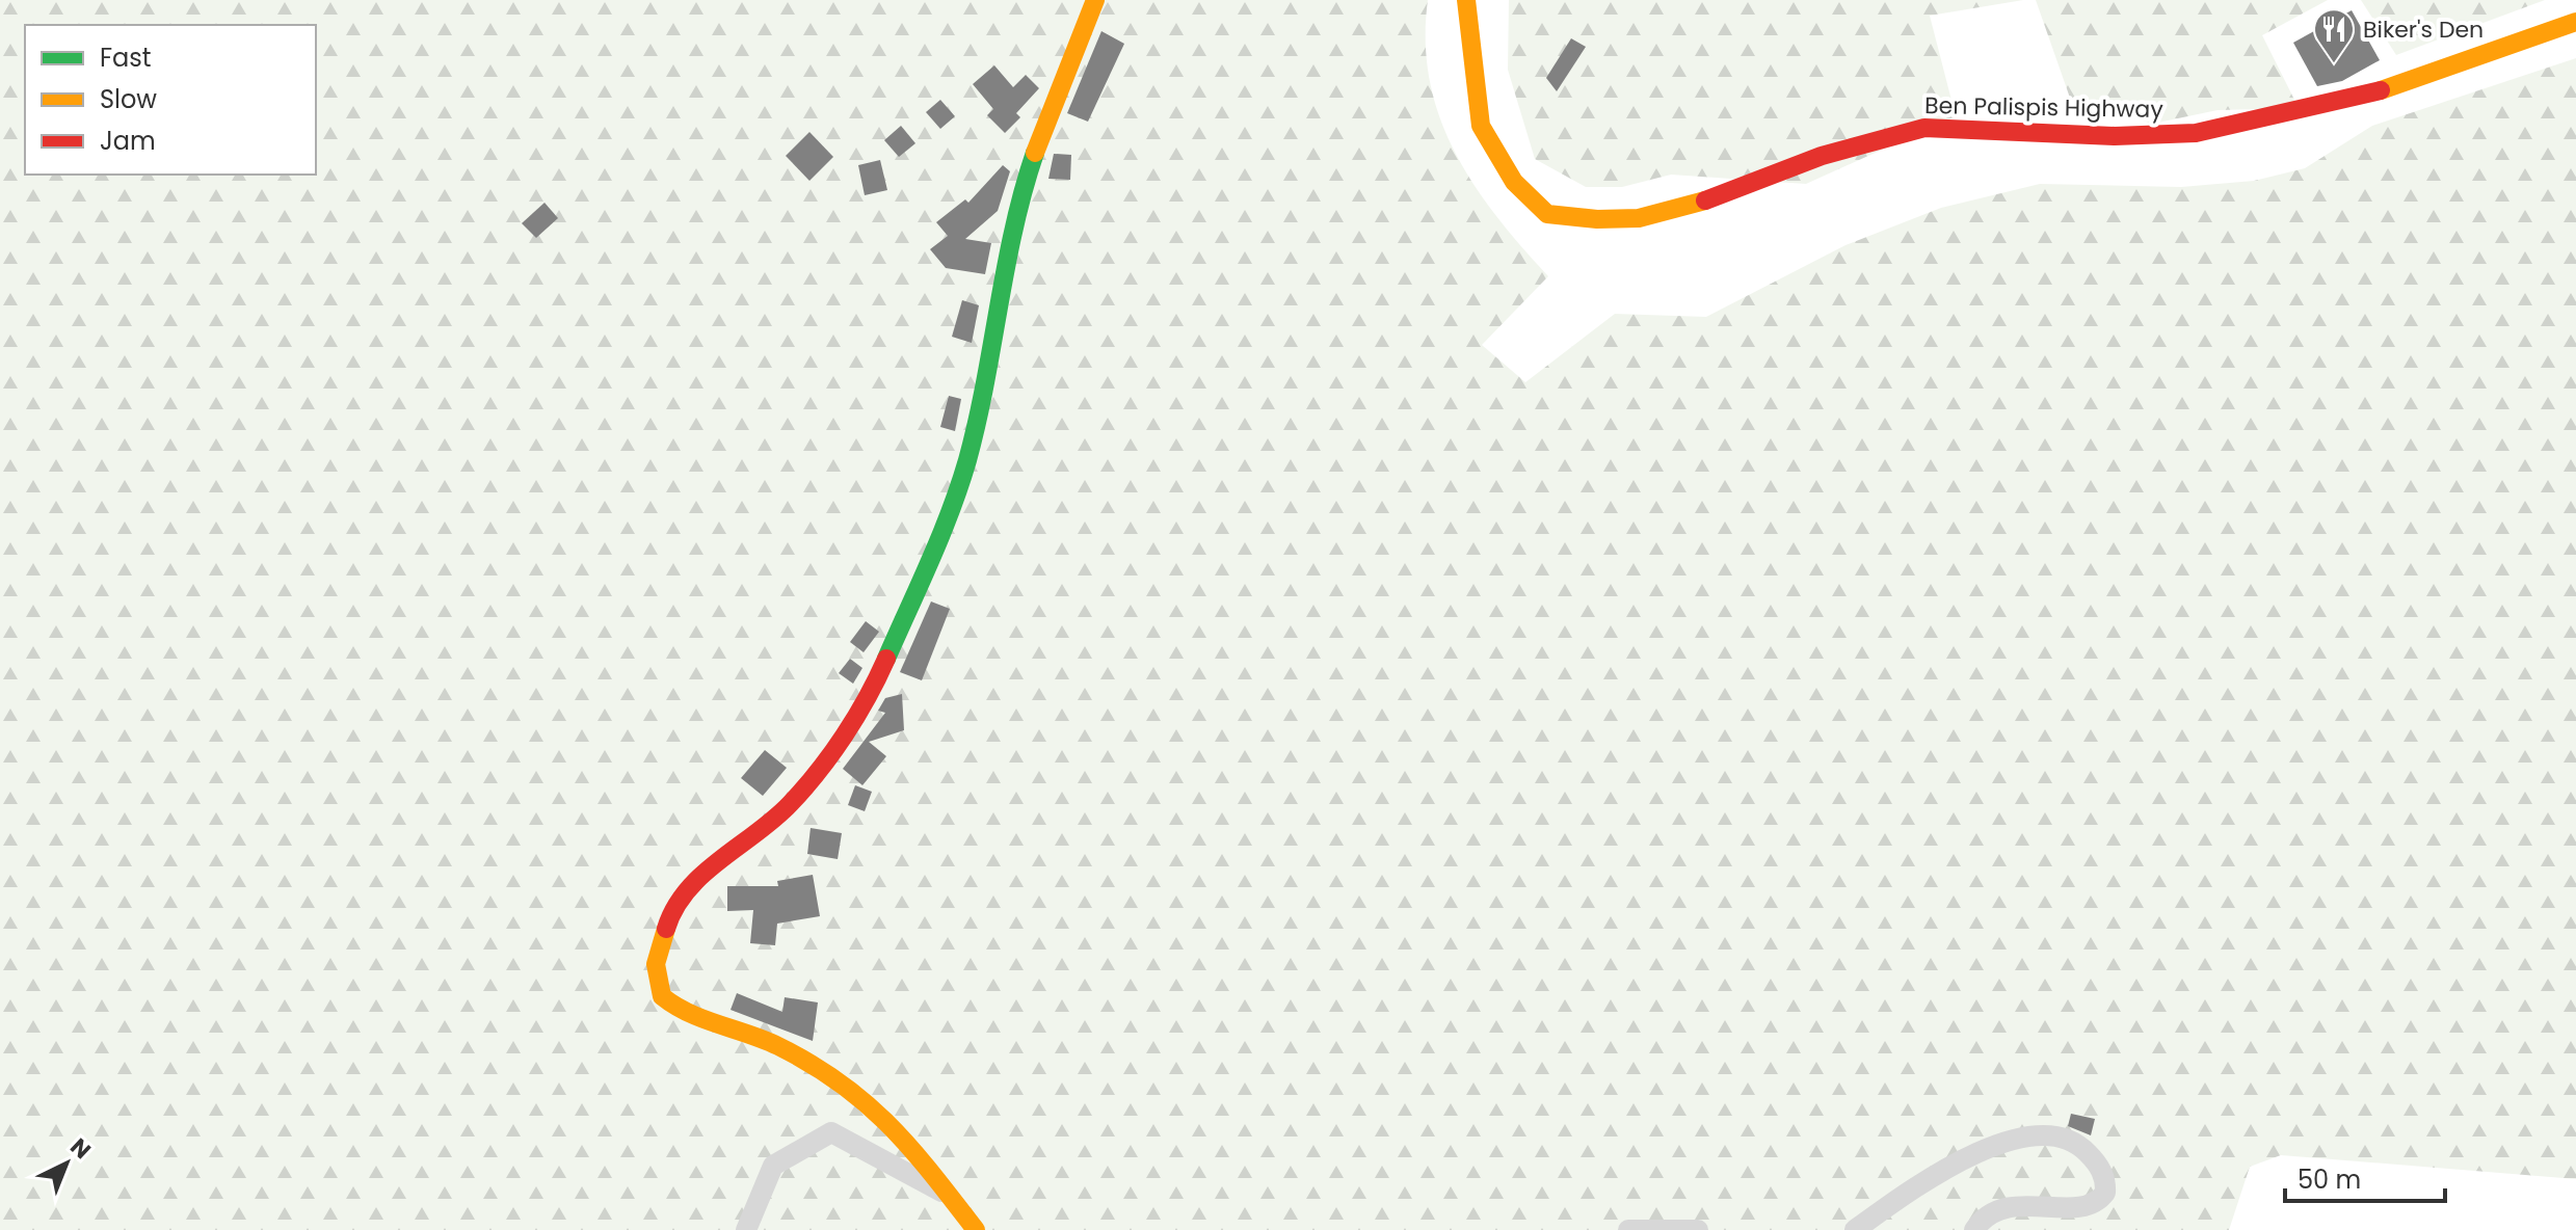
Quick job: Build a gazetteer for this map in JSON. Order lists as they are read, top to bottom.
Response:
{
  "streets": {
    "street": ["Ben Palispis Highway"]
  },
  "places": {
    "restaurant": ["Biker's Den"]
  },
  "legend": ["Fast", "Slow", "Jam"],
  "scale_bar": "50 m",
  "north": "top right"
}
